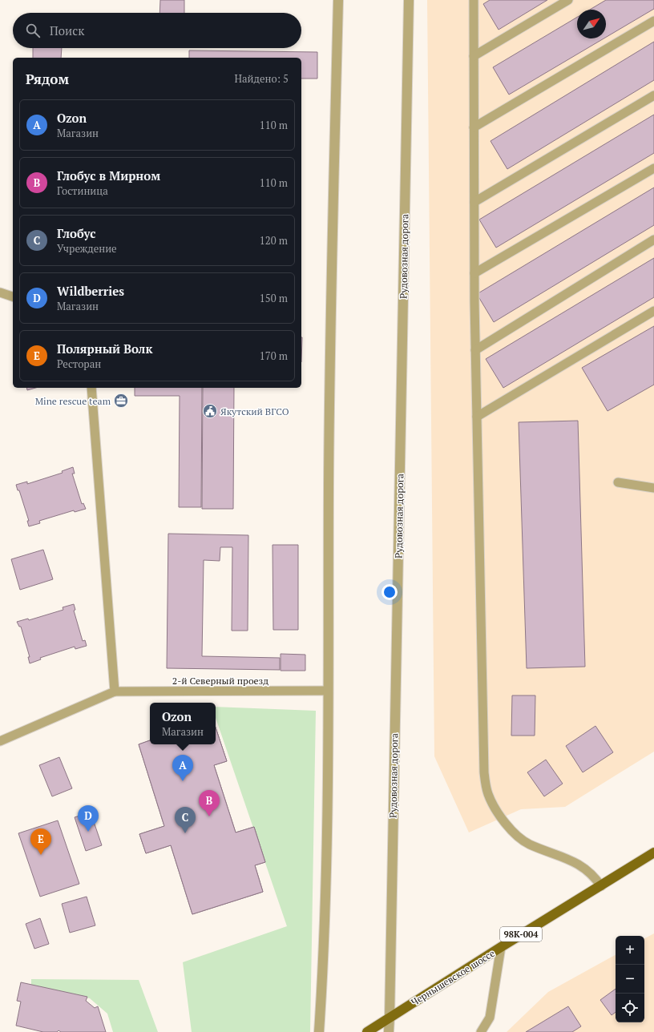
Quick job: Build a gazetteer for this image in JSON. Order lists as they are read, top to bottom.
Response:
{
  "streets": {
    "main road": ["98К-004", "Чернышевское шоссе"],
    "street": ["Рудовозная дорога"],
    "lane": ["2-й Северный проезд"]
  },
  "crossings": [
    ["Рудовозная дорога", "Чернышевское шоссе"]
  ],
  "places": {
    "office": ["Mine rescue team"],
    "public building": ["Якутский ВГСО"]
  },
  "north": "top right",
  "page": {
    "search": "Поиск",
    "heading": ["Рядом", "Найдено: 5"],
    "list": [
      {
        "mark": "A",
        "name": "Ozon",
        "note": "Магазин",
        "value": "110 m"
      },
      {
        "mark": "B",
        "name": "Глобус в Мирном",
        "note": "Гостиница",
        "value": "110 m"
      },
      {
        "mark": "C",
        "name": "Глобус",
        "note": "Учреждение",
        "value": "120 m"
      },
      {
        "mark": "D",
        "name": "Wildberries",
        "note": "Магазин",
        "value": "150 m"
      },
      {
        "mark": "E",
        "name": "Полярный Волк",
        "note": "Ресторан",
        "value": "170 m"
      }
    ],
    "popup": ["Ozon", "Магазин"],
    "pins": [
      "A",
      "B",
      "D",
      "C",
      "E"
    ],
    "map_buttons": ["+", "−"]
  }
}
